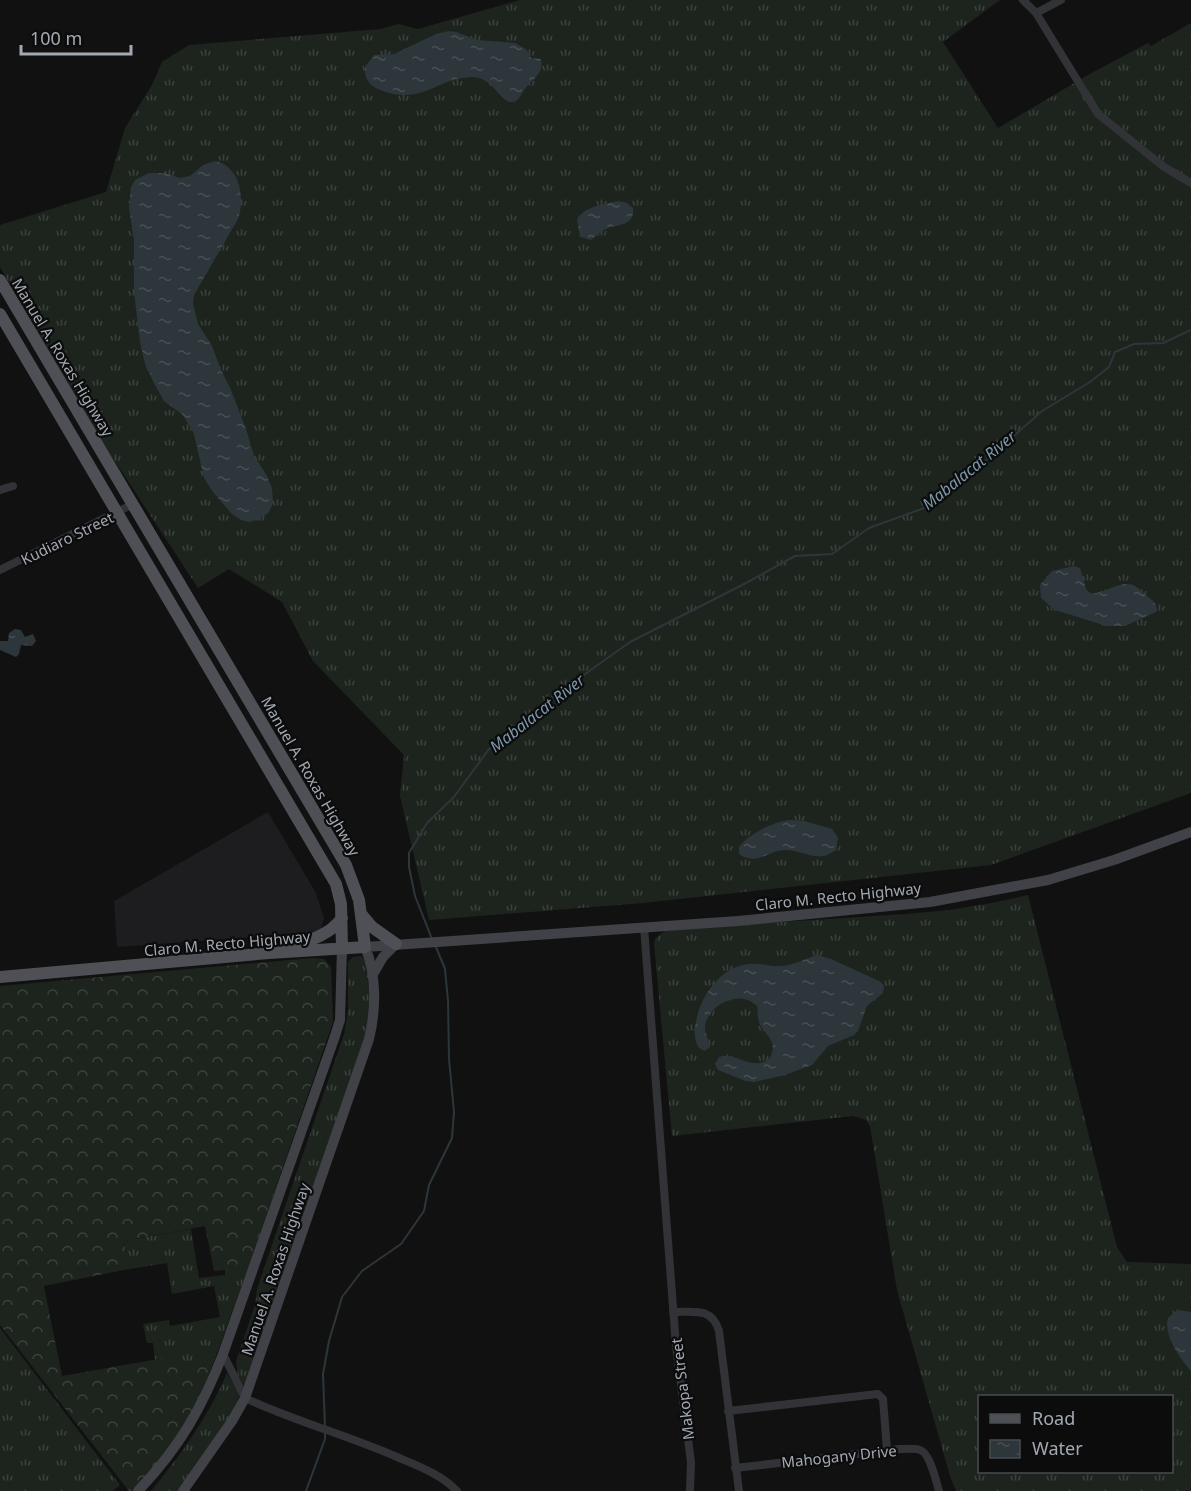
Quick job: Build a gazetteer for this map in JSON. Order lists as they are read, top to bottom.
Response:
{
  "streets": {
    "main road": ["Manuel A. Roxas Highway", "Claro M. Recto Highway"],
    "street": ["Kudiaro Street", "Makopa Street", "Mahogany Drive"]
  },
  "crossings": [
    ["Manuel A. Roxas Highway", "Kudiaro Street"],
    ["Manuel A. Roxas Highway", "Claro M. Recto Highway"],
    ["Claro M. Recto Highway", "Makopa Street"]
  ],
  "water": ["Mabalacat River"],
  "legend": ["Road", "Water"],
  "scale_bar": "100 m"
}
